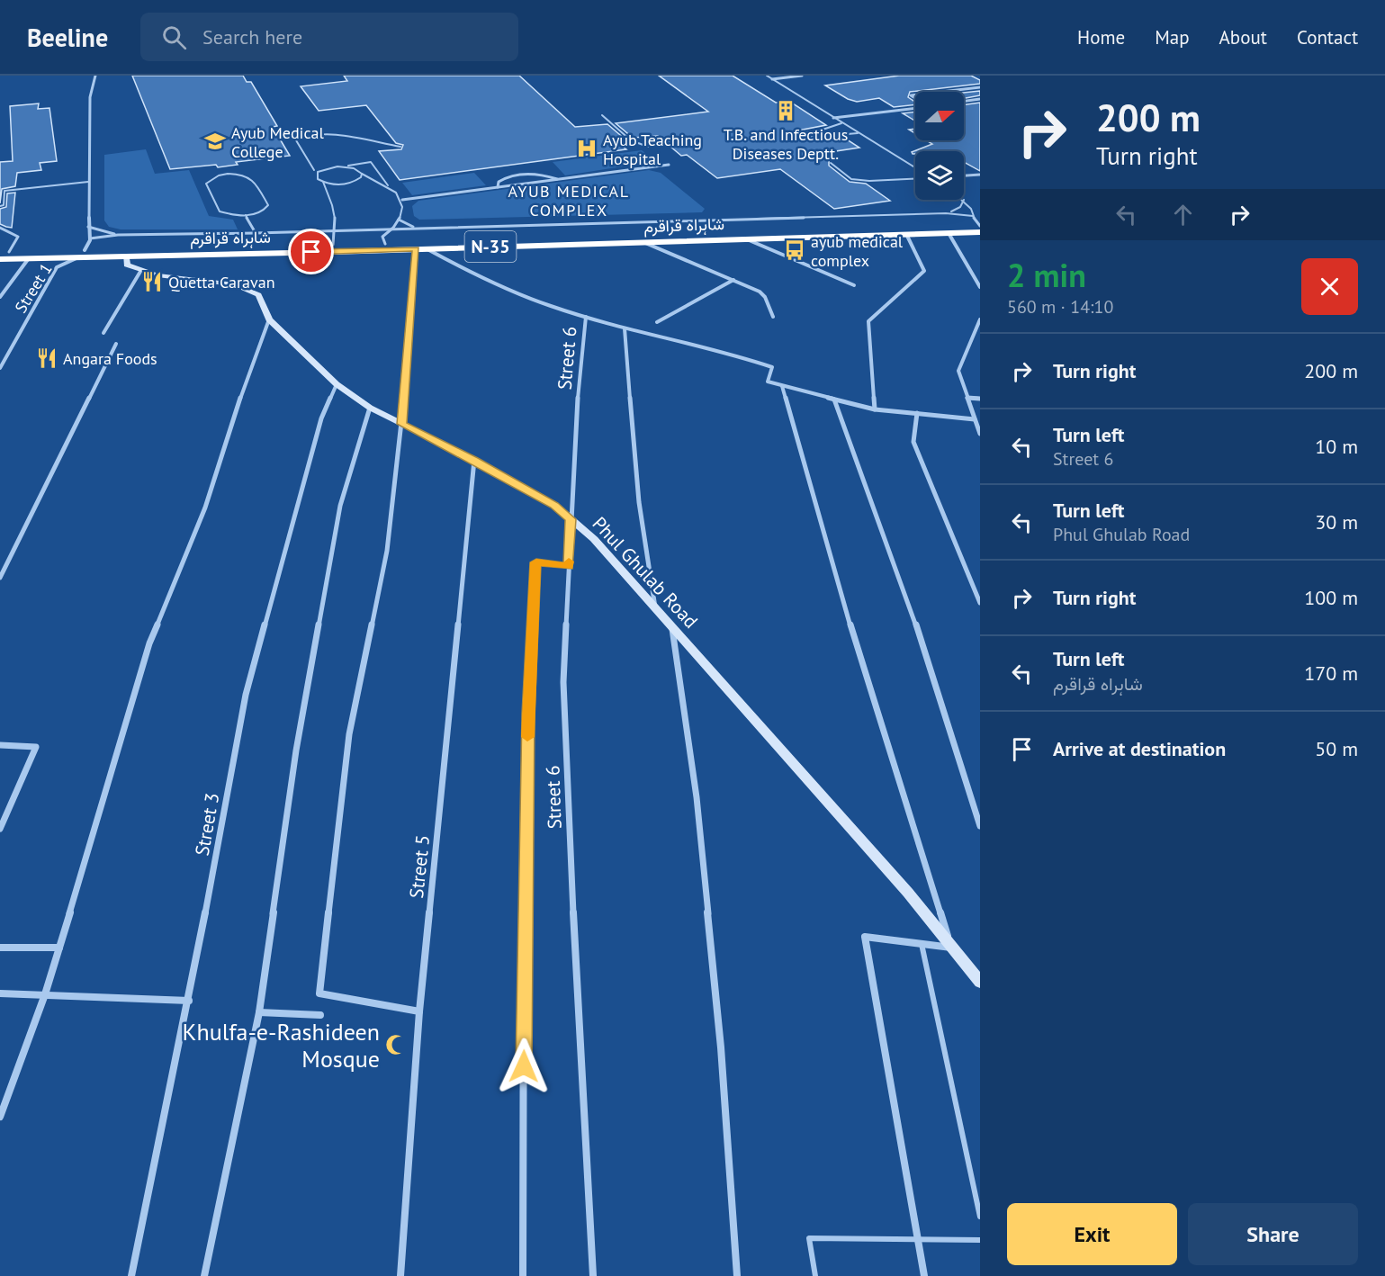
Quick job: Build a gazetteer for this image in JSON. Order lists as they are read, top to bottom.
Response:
{
  "streets": {
    "highway": ["شاہراہ قراقرم", "N-35"],
    "street": [
      "Street 1",
      "Street 6",
      "Phul Ghulab Road",
      "Street 3",
      "Street 5"
    ]
  },
  "crossings": [
    ["شاہراہ قراقرم", "Street 1"],
    ["شاہراہ قراقرم", "Phul Ghulab Road"],
    ["Street 6", "Phul Ghulab Road"],
    ["Phul Ghulab Road", "Street 3"],
    ["Phul Ghulab Road", "Street 5"]
  ],
  "districts": ["AYUB MEDICAL COMPLEX"],
  "places": {
    "building": ["T.B. and Infectious Diseases Deptt."],
    "school or university": ["Ayub Medical College"],
    "hospital": ["Ayub Teaching Hospital"],
    "bus stop": ["ayub medical complex"],
    "restaurant": ["Quetta Caravan", "Angara Foods"],
    "mosque": ["Khulfa-e-Rashideen Mosque"]
  },
  "north": "right",
  "page": {
    "header": "Beeline",
    "search": "Search here",
    "nav": [
      "Home",
      "Map",
      "About",
      "Contact"
    ],
    "turn": ["200 m", "Turn right"],
    "heading": ["2 min", "560 m · 14:10"],
    "list": [
      {
        "name": "Turn right",
        "value": "200 m"
      },
      {
        "name": "Turn left",
        "note": "Street 6",
        "value": "10 m"
      },
      {
        "name": "Turn left",
        "note": "Phul Ghulab Road",
        "value": "30 m"
      },
      {
        "name": "Turn right",
        "value": "100 m"
      },
      {
        "name": "Turn left",
        "note": "شاہراہ قراقرم",
        "value": "170 m"
      },
      {
        "name": "Arrive at destination",
        "value": "50 m"
      }
    ],
    "buttons": ["Exit", "Share"]
  }
}
